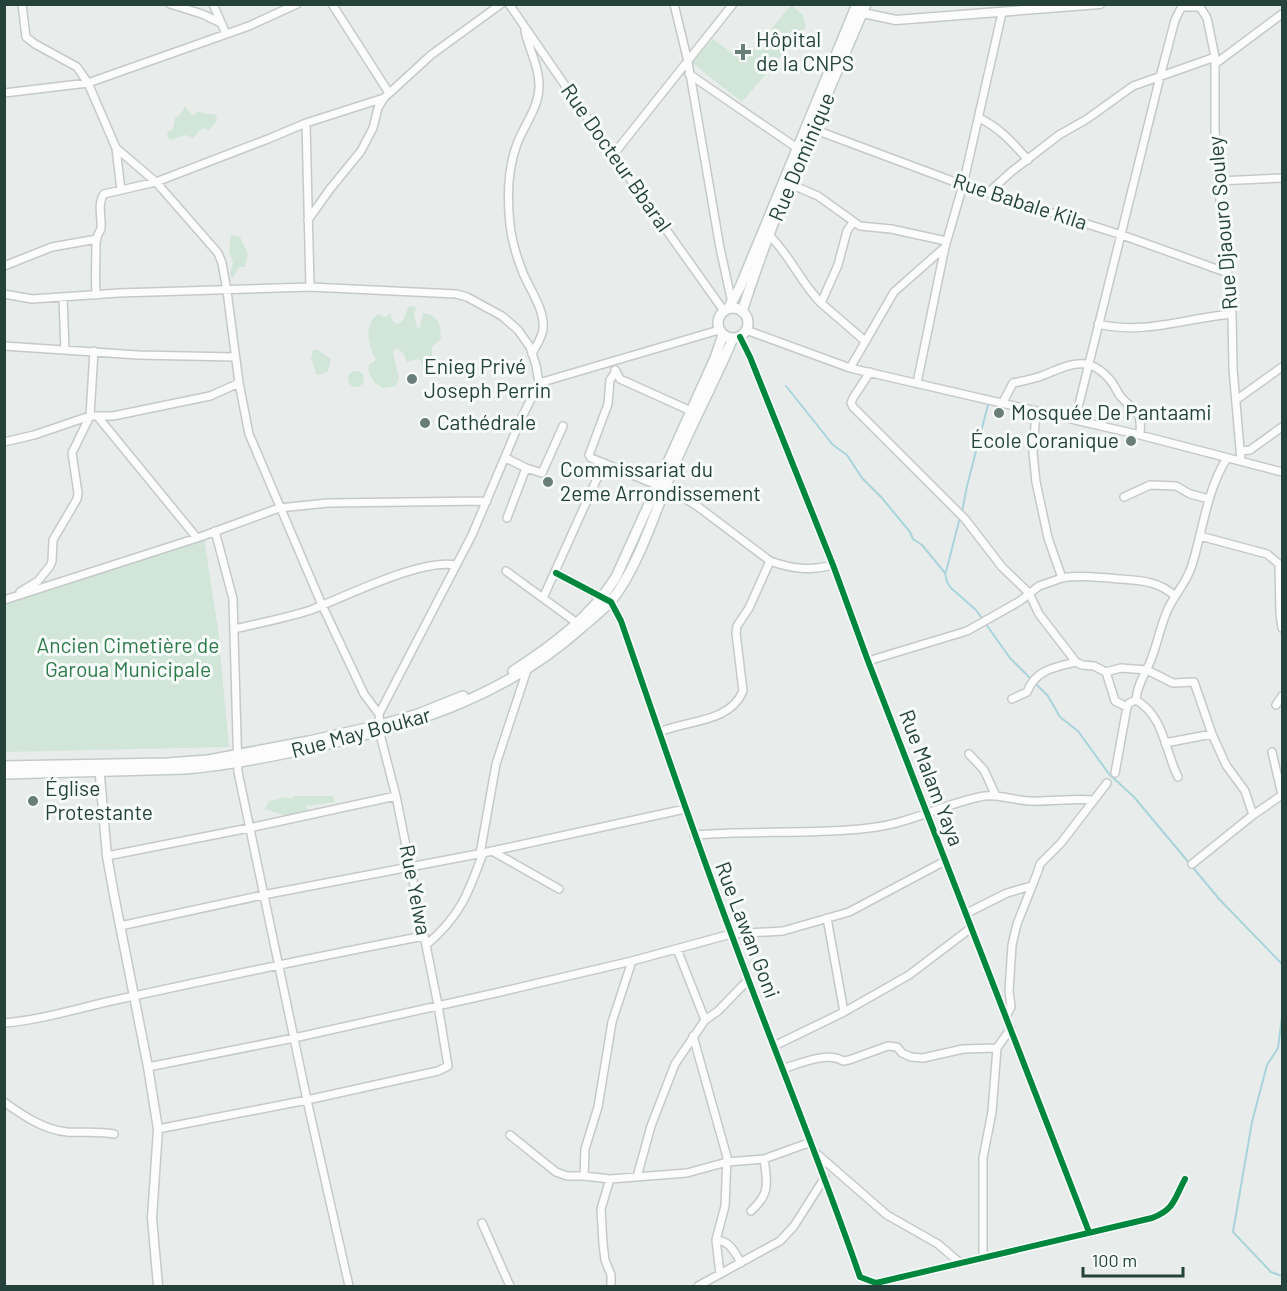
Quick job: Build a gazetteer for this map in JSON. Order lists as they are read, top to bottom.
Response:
{
  "streets": {
    "main road": ["Rue Dominique", "Rue May Boukar"],
    "street": [
      "Rue Docteur Bbaral",
      "Rue Babale Kila",
      "Rue Djaouro Souley",
      "Rue Malam Yaya",
      "Rue Yelwa",
      "Rue Lawan Goni"
    ]
  },
  "crossings": [
    ["Rue Dominique", "Rue Docteur Bbaral"],
    ["Rue Dominique", "Rue Babale Kila"],
    ["Rue Dominique", "Rue May Boukar"],
    ["Rue Dominique", "Rue Malam Yaya"],
    ["Rue Docteur Bbaral", "Rue May Boukar"],
    ["Rue Docteur Bbaral", "Rue Malam Yaya"],
    ["Rue Babale Kila", "Rue Djaouro Souley"],
    ["Rue May Boukar", "Rue Malam Yaya"],
    ["Rue May Boukar", "Rue Yelwa"],
    ["Rue May Boukar", "Rue Lawan Goni"]
  ],
  "parks": ["Ancien Cimetière de Garoua Municipale"],
  "places": {
    "health": ["Hôpital de la CNPS"],
    "other": [
      "Enieg Privé Joseph Perrin",
      "Mosquée De Pantaami",
      "Cathédrale",
      "École Coranique",
      "Commissariat du 2eme Arrondissement",
      "Église Protestante"
    ]
  },
  "scale_bar": "100 m"
}
